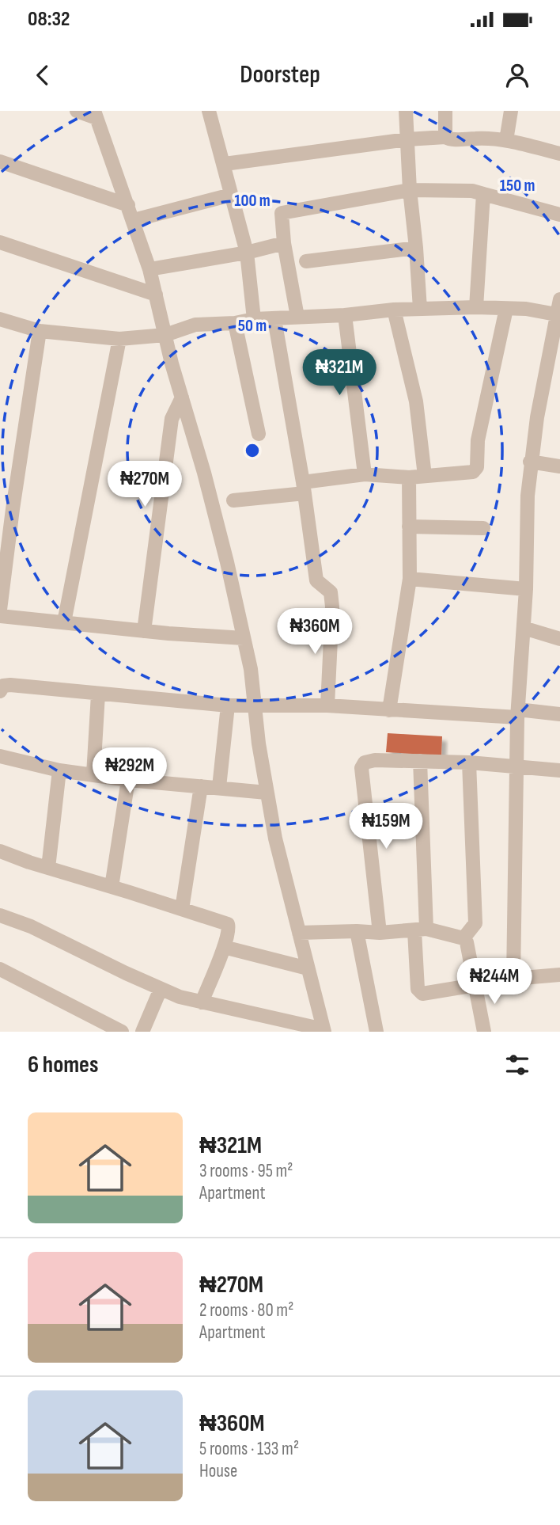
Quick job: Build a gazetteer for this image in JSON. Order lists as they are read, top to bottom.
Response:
{
  "page": {
    "status": "08:32",
    "header": "Doorstep",
    "price": [
      "₦321M",
      "₦270M",
      "₦360M",
      "₦292M",
      "₦159M",
      "₦244M"
    ],
    "heading": "6 homes",
    "list": [
      {
        "name": "₦321M",
        "note": "3 rooms · 95 m² · Apartment"
      },
      {
        "name": "₦270M",
        "note": "2 rooms · 80 m² · Apartment"
      },
      {
        "name": "₦360M",
        "note": "5 rooms · 133 m² · House"
      }
    ]
  },
  "rings": ["150 m", "100 m", "50 m"]
}
